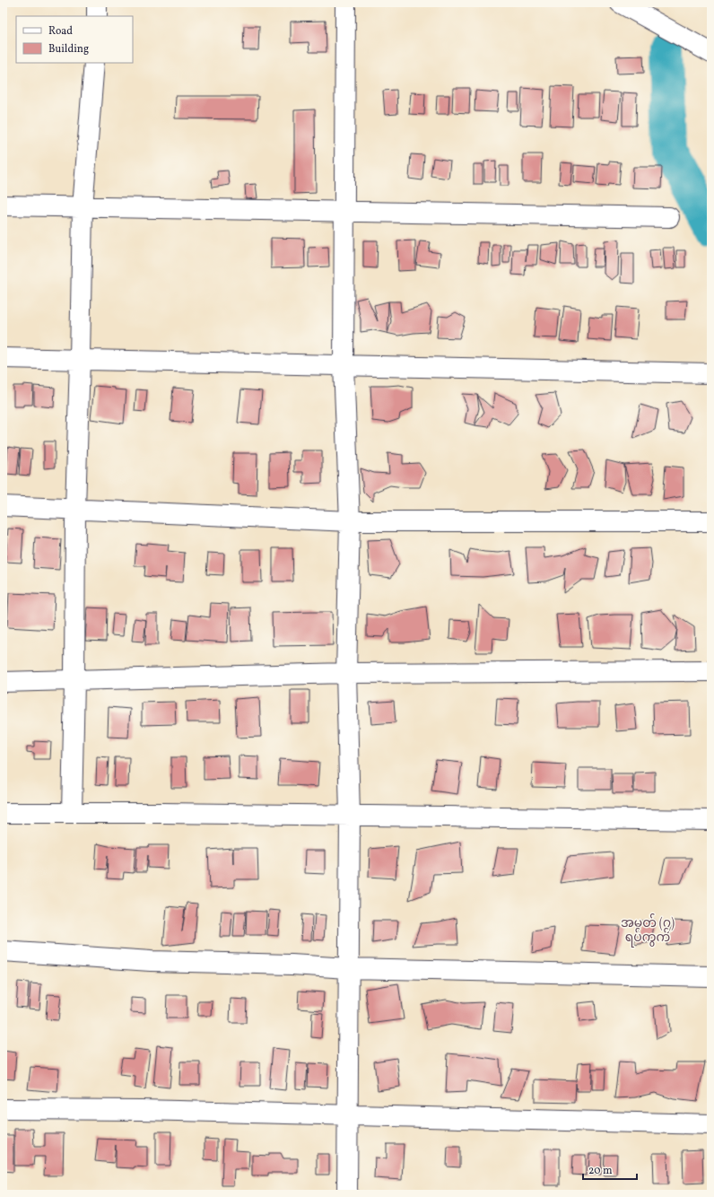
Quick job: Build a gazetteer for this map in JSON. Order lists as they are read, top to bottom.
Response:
{
  "districts": ["အမှတ် (၇) ရပ်ကွက်"],
  "legend": ["Road", "Building"],
  "scale_bar": "20 m"
}
